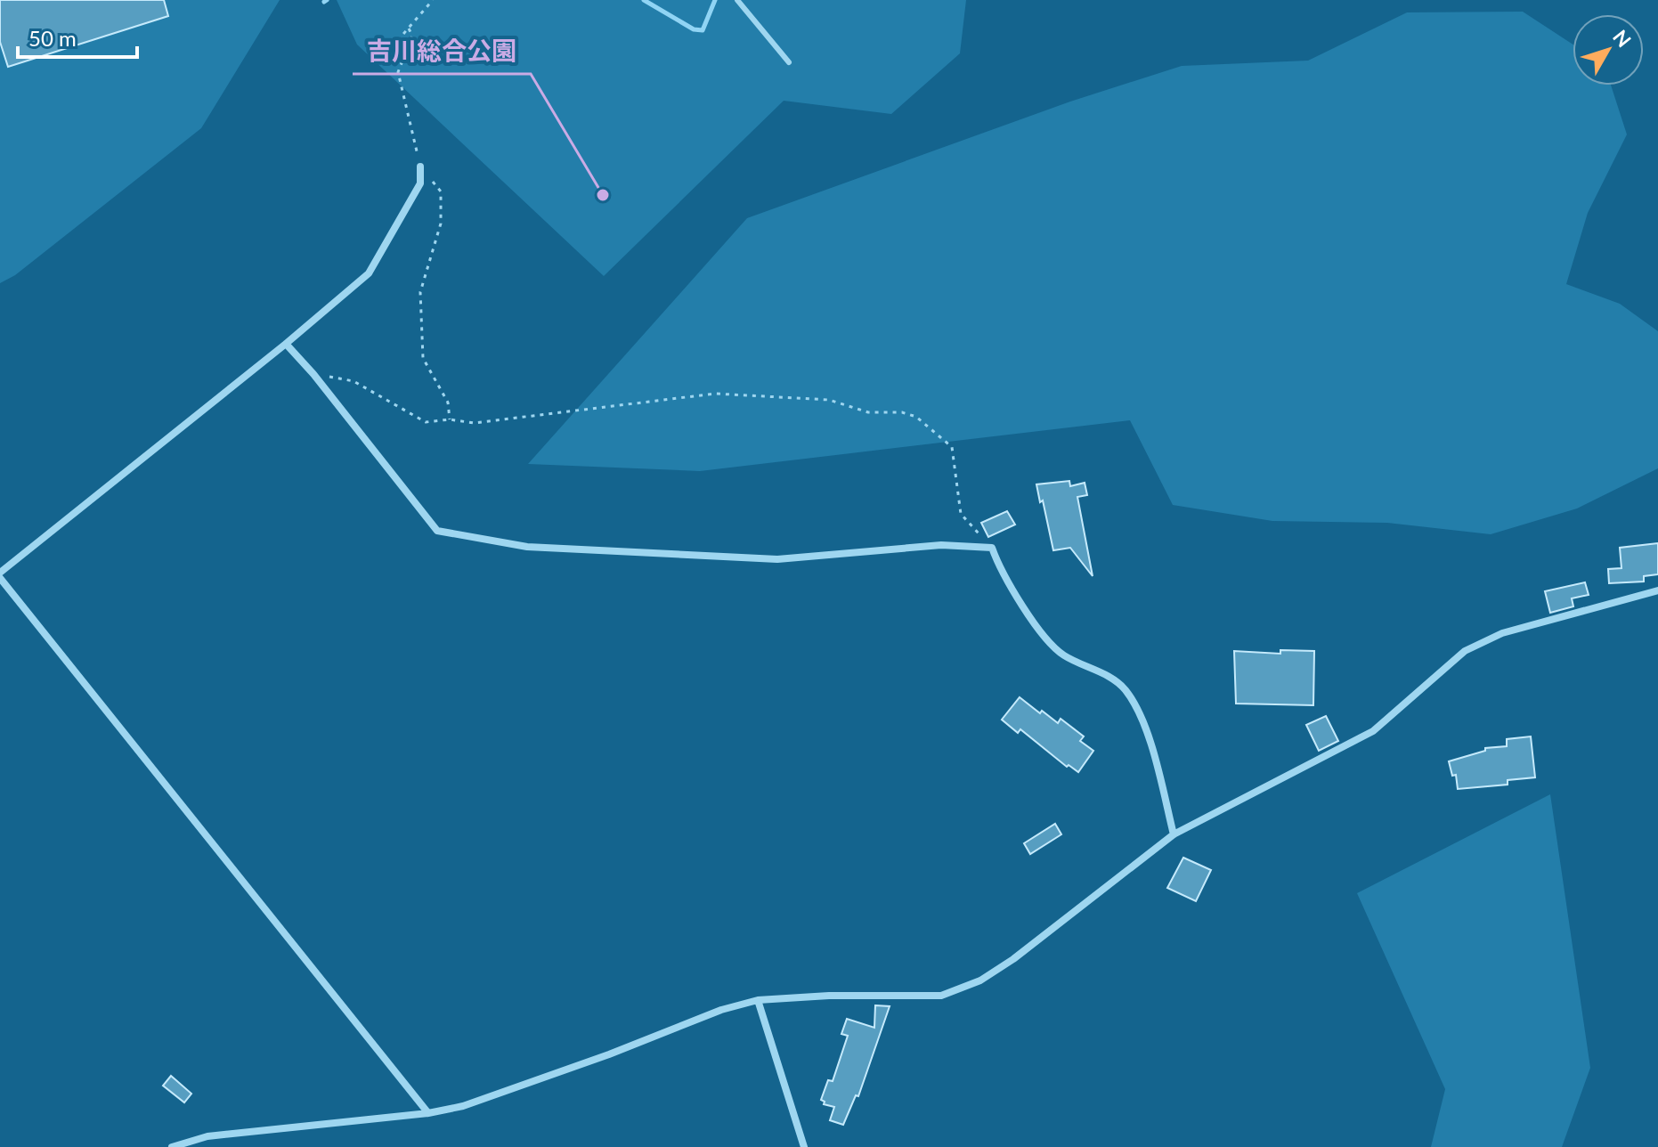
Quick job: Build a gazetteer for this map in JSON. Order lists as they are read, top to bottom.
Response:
{
  "places": ["吉川総合公園"],
  "scale_bar": "50 m",
  "north": "top right"
}
